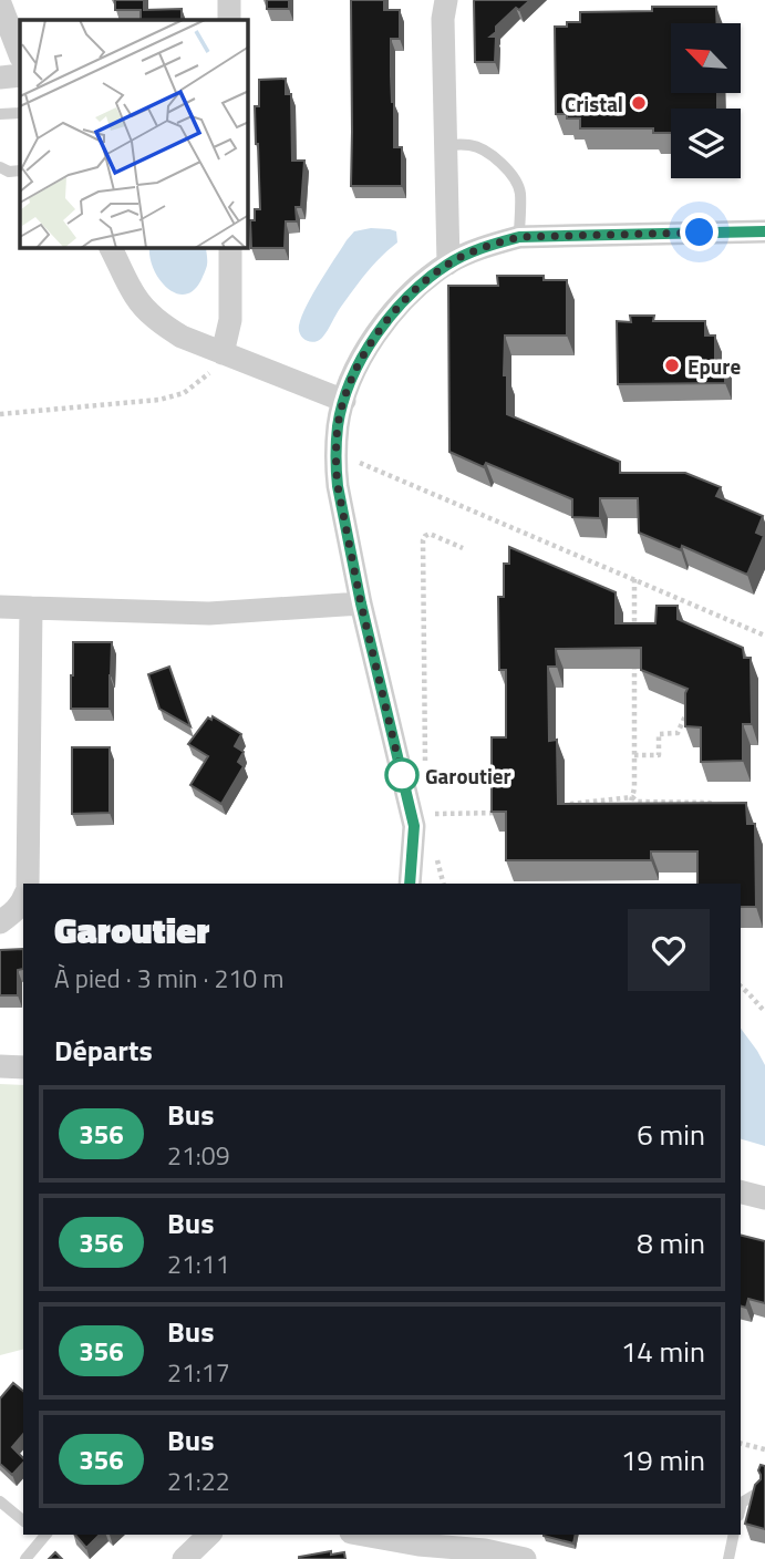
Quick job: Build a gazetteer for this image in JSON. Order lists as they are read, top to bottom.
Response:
{
  "places": ["Cristal", "Epure", "Garoutier"],
  "lines": ["bus line 356"],
  "north": "top left",
  "page": {
    "heading": [
      ["Garoutier", "À pied · 3 min · 210 m"],
      "Départs"
    ],
    "list": [
      {
        "mark": "356",
        "name": "Bus",
        "note": "21:09",
        "value": "6 min"
      },
      {
        "mark": "356",
        "name": "Bus",
        "note": "21:11",
        "value": "8 min"
      },
      {
        "mark": "356",
        "name": "Bus",
        "note": "21:17",
        "value": "14 min"
      },
      {
        "mark": "356",
        "name": "Bus",
        "note": "21:22",
        "value": "19 min"
      }
    ]
  }
}
